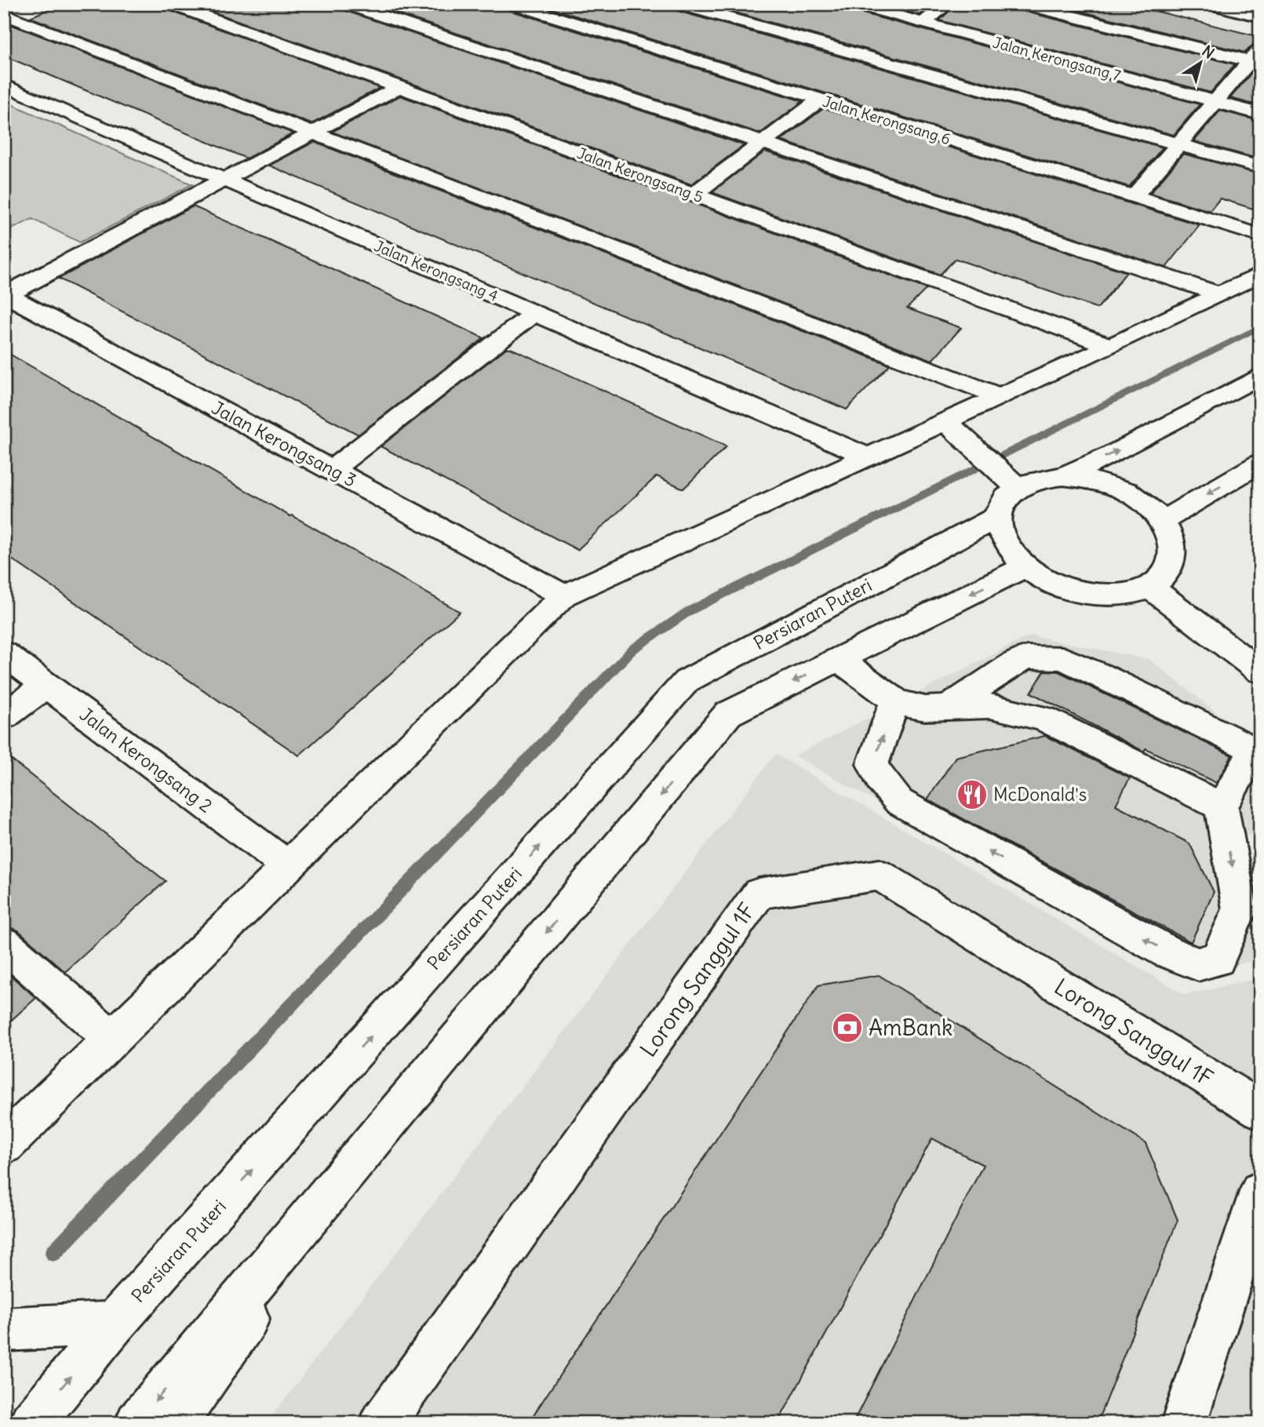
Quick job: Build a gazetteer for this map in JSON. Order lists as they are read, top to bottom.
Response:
{
  "streets": {
    "street": [
      "Jalan Kerongsang 7",
      "Jalan Kerongsang 6",
      "Jalan Kerongsang 5",
      "Jalan Kerongsang 4",
      "Jalan Kerongsang 3",
      "Persiaran Puteri",
      "Jalan Kerongsang 2",
      "Lorong Sanggul 1F"
    ]
  },
  "places": {
    "restaurant": ["McDonald's"],
    "bank": ["AmBank"]
  },
  "north": "top right"
}
